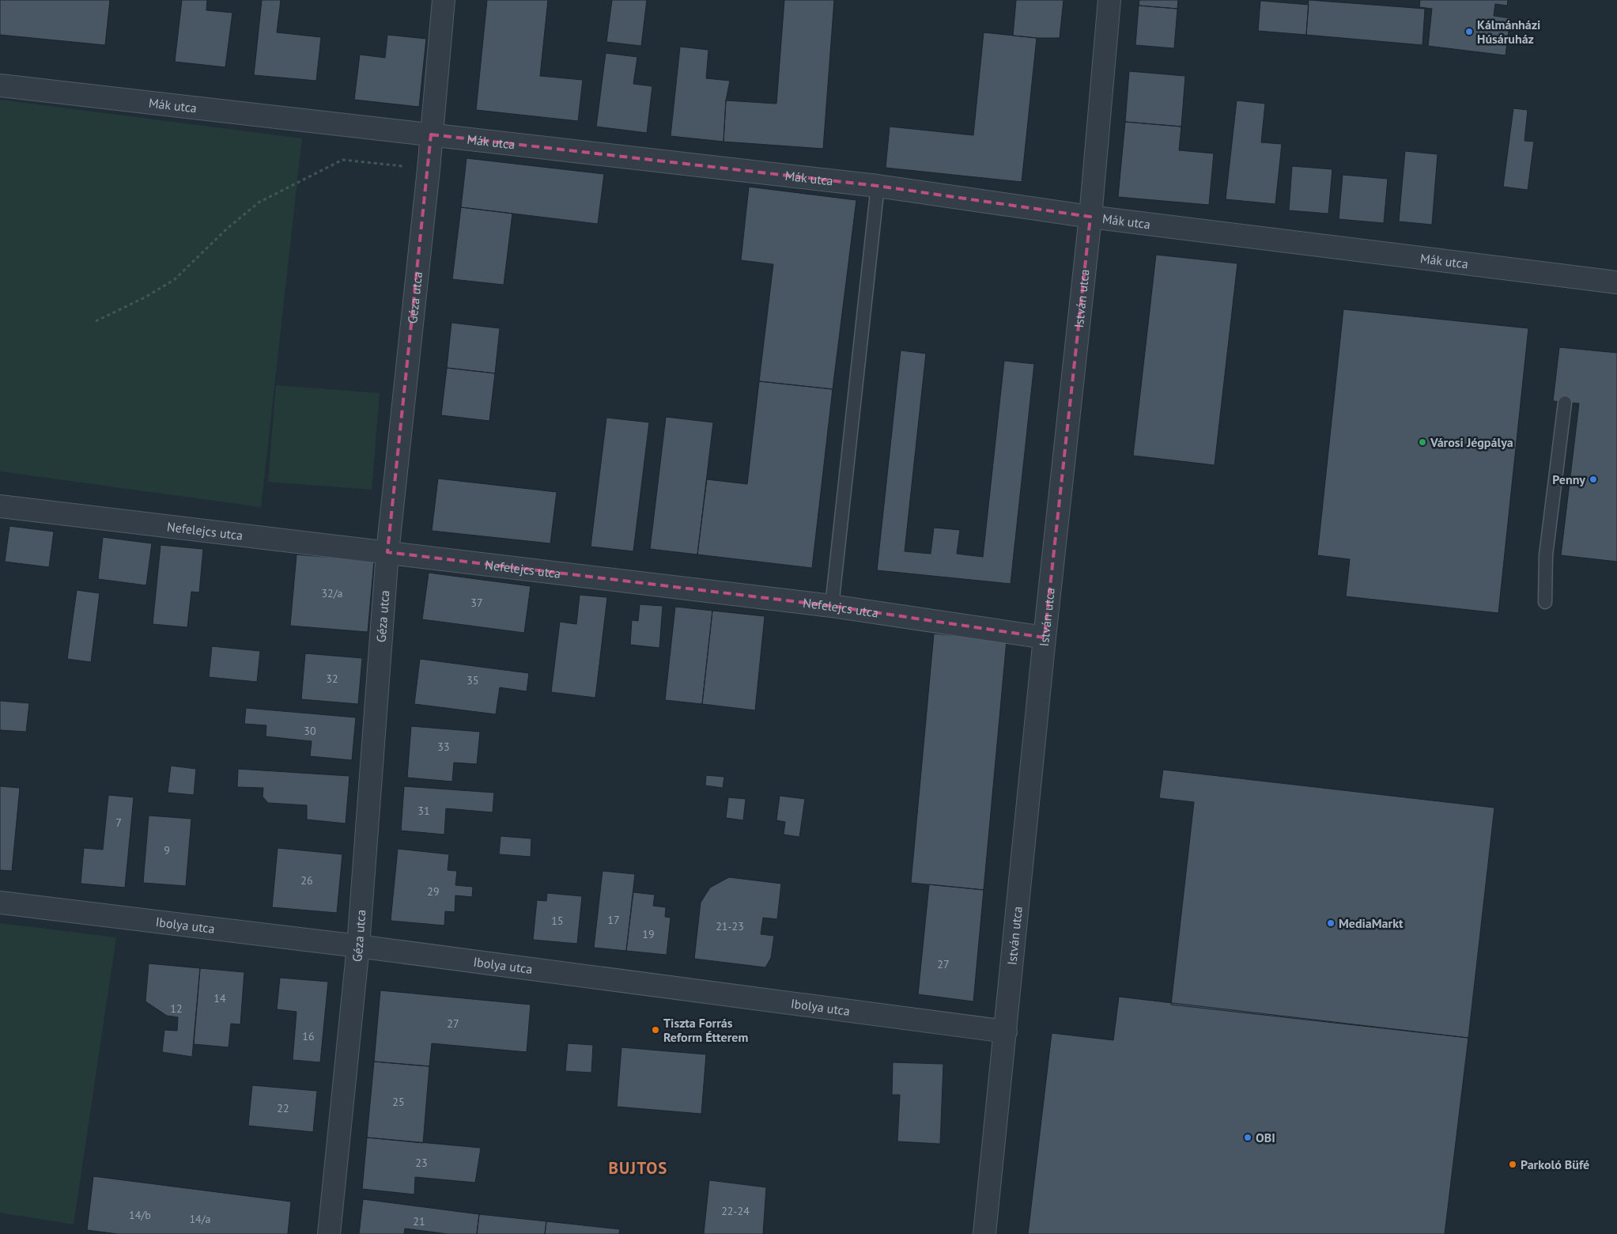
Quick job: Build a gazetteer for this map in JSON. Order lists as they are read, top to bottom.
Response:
{
  "streets": {
    "street": [
      "Mák utca",
      "Géza utca",
      "István utca",
      "Nefelejcs utca",
      "Ibolya utca"
    ]
  },
  "crossings": [
    ["Mák utca", "Géza utca"],
    ["Mák utca", "István utca"],
    ["Géza utca", "Nefelejcs utca"],
    ["Géza utca", "Ibolya utca"],
    ["István utca", "Nefelejcs utca"],
    ["István utca", "Ibolya utca"]
  ],
  "districts": ["BUJTOS"],
  "places": [
    "Kálmánházi Húsáruház",
    "Városi Jégpálya",
    "Penny",
    "MediaMarkt",
    "Tiszta Forrás Reform Étterem",
    "OBI",
    "Parkoló Büfé"
  ],
  "house_numbers": [
    "32/a",
    "37",
    "32",
    "35",
    "30",
    "33",
    "31",
    "7",
    "9",
    "26",
    "29",
    "17",
    "15",
    "21-23",
    "19",
    "27",
    "14",
    "12",
    "27",
    "16",
    "25",
    "22",
    "23",
    "22-24",
    "14/b",
    "14/a",
    "21"
  ]
}
